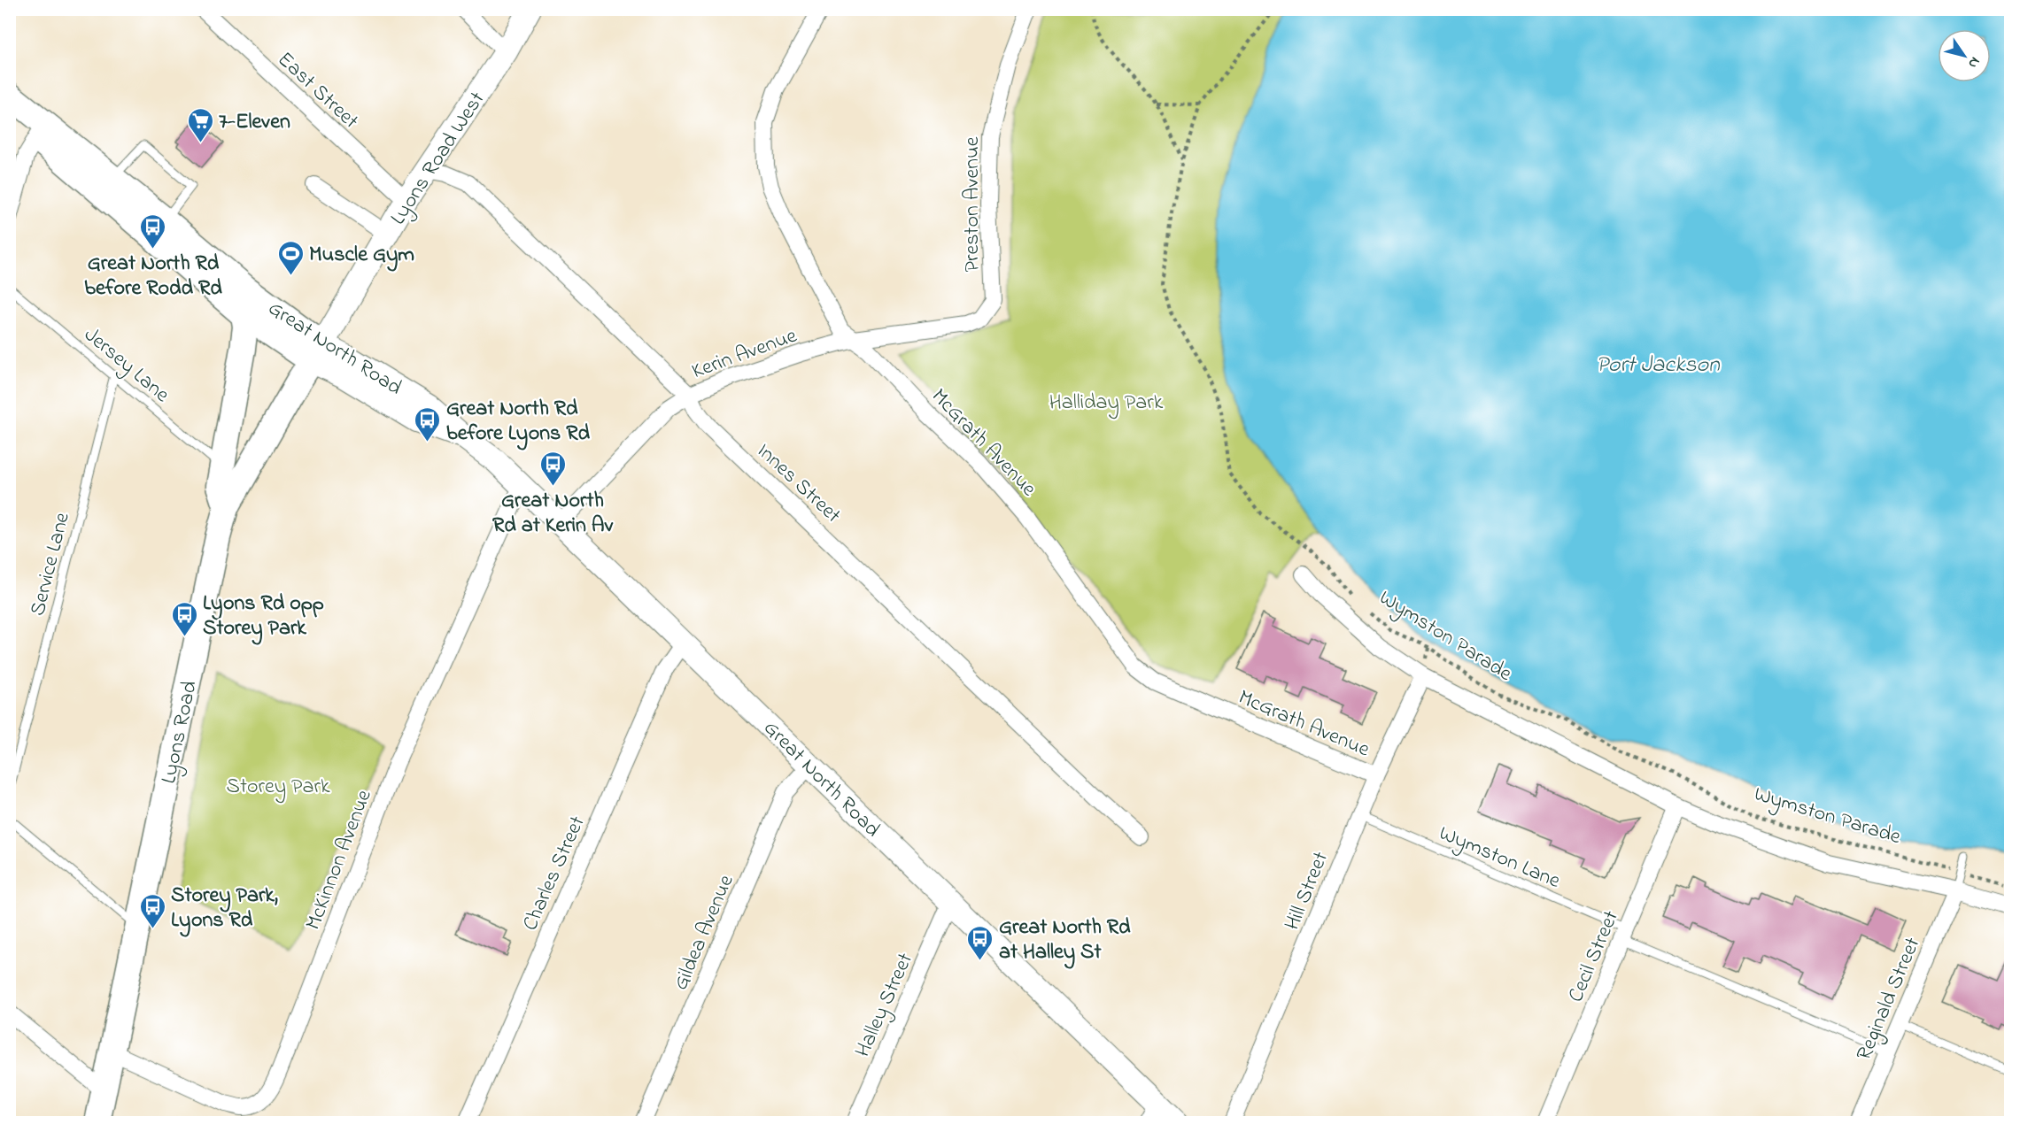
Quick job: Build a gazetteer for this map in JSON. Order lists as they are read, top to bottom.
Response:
{
  "streets": {
    "main road": ["Lyons Road West", "Great North Road", "Lyons Road"],
    "street": [
      "East Street",
      "Preston Avenue",
      "Kerin Avenue",
      "McGrath Avenue",
      "Innes Street",
      "Wymston Parade",
      "McKinnon Avenue",
      "Charles Street",
      "Hill Street",
      "Gildea Avenue",
      "Cecil Street",
      "Reginald Street",
      "Halley Street"
    ],
    "lane": ["Jersey Lane", "Service Lane", "Wymston Lane"]
  },
  "crossings": [
    ["East Street", "Lyons Road West"],
    ["Lyons Road West", "Great North Road"],
    ["Lyons Road West", "Innes Street"],
    ["Lyons Road West", "Lyons Road"],
    ["Preston Avenue", "Kerin Avenue"],
    ["Great North Road", "Kerin Avenue"],
    ["Great North Road", "Lyons Road"],
    ["Great North Road", "McKinnon Avenue"],
    ["Great North Road", "Charles Street"],
    ["Great North Road", "Gildea Avenue"],
    ["Great North Road", "Halley Street"],
    ["Kerin Avenue", "McGrath Avenue"],
    ["Kerin Avenue", "Innes Street"],
    ["Jersey Lane", "Service Lane"],
    ["McGrath Avenue", "Hill Street"],
    ["Wymston Parade", "Hill Street"],
    ["Wymston Parade", "Cecil Street"],
    ["Wymston Parade", "Reginald Street"],
    ["Lyons Road", "McKinnon Avenue"],
    ["Wymston Lane", "Hill Street"],
    ["Wymston Lane", "Cecil Street"],
    ["Wymston Lane", "Reginald Street"]
  ],
  "water": ["Port Jackson"],
  "parks": ["Halliday Park", "Storey Park"],
  "places": {
    "supermarket": ["7-Eleven"],
    "bus stop": [
      "Great North Rd before Rodd Rd",
      "Great North Rd before Lyons Rd",
      "Great North Rd at Kerin Av",
      "Lyons Rd opp Storey Park",
      "Storey Park, Lyons Rd",
      "Great North Rd at Halley St"
    ],
    "sports": ["Muscle Gym"]
  },
  "north": "bottom right"
}
